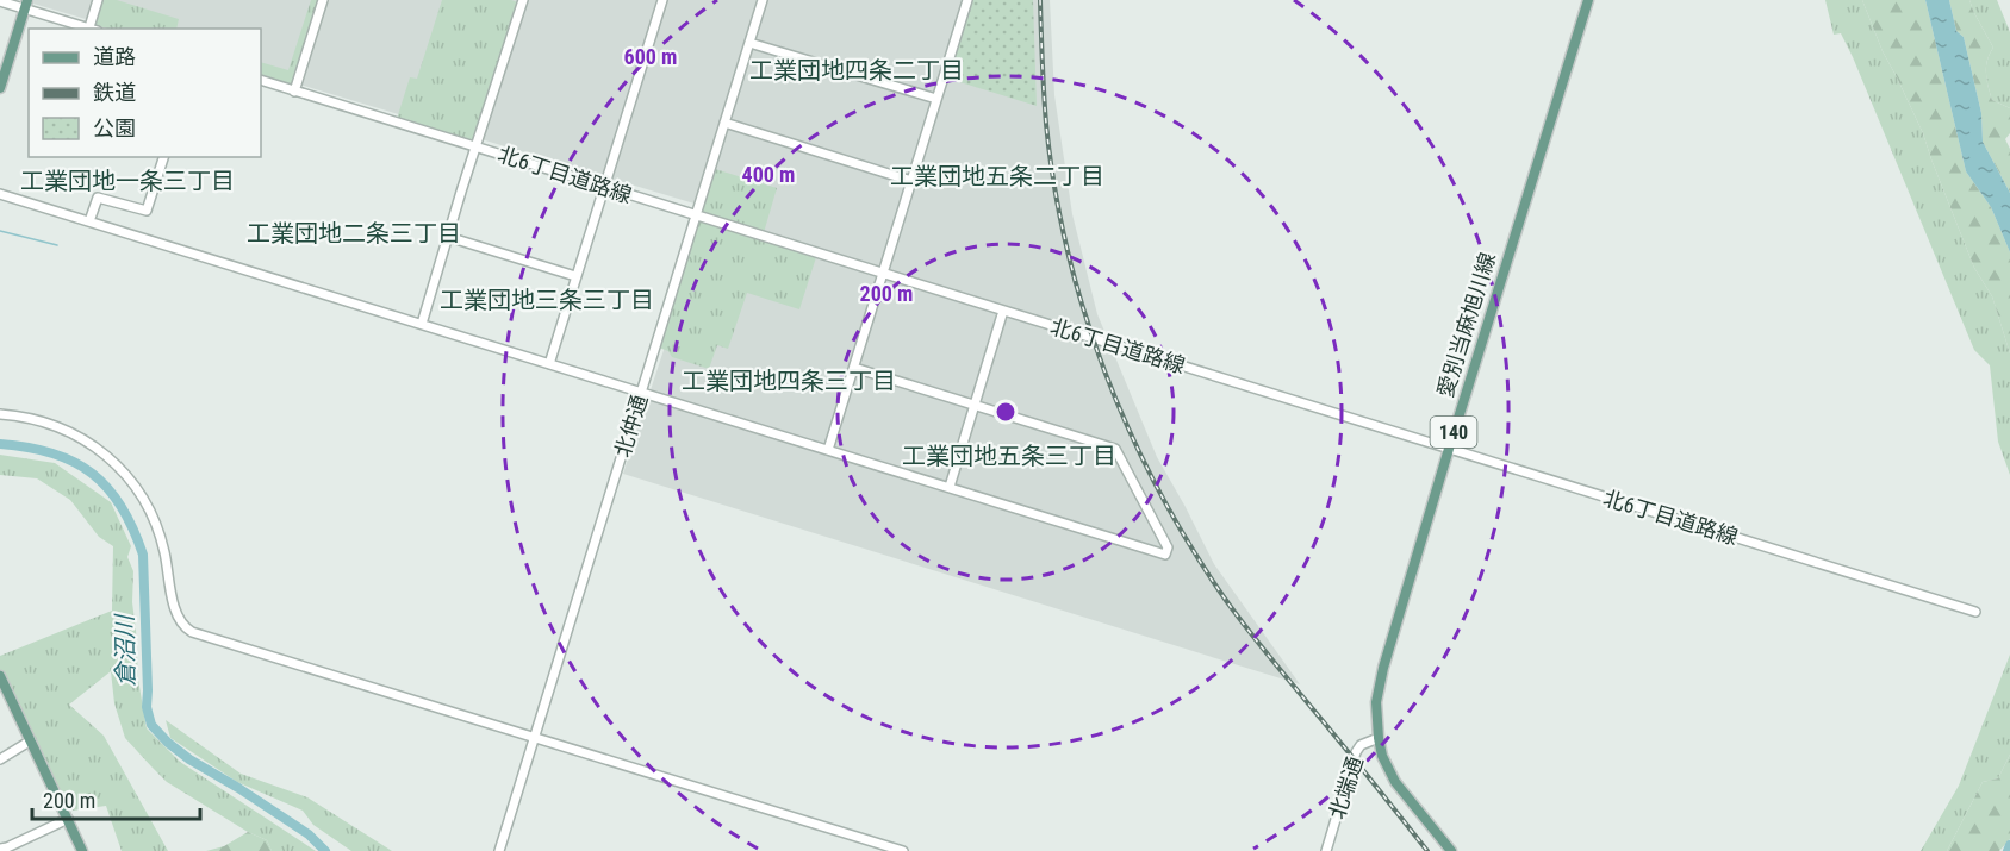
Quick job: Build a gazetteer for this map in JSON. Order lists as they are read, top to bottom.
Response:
{
  "streets": {
    "main road": ["愛別当麻旭川線", "140"],
    "street": ["北6丁目道路線", "北仲通", "北端通"]
  },
  "crossings": [
    ["北6丁目道路線", "愛別当麻旭川線"],
    ["北6丁目道路線", "北仲通"],
    ["愛別当麻旭川線", "北端通"]
  ],
  "districts": [
    "工業団地四条二丁目",
    "工業団地五条二丁目",
    "工業団地一条三丁目",
    "工業団地二条三丁目",
    "工業団地三条三丁目",
    "工業団地四条三丁目",
    "工業団地五条三丁目"
  ],
  "water": ["倉沼川"],
  "legend": ["道路", "鉄道", "公園"],
  "scale_bar": "200 m",
  "rings": ["600 m", "400 m", "200 m"]
}
